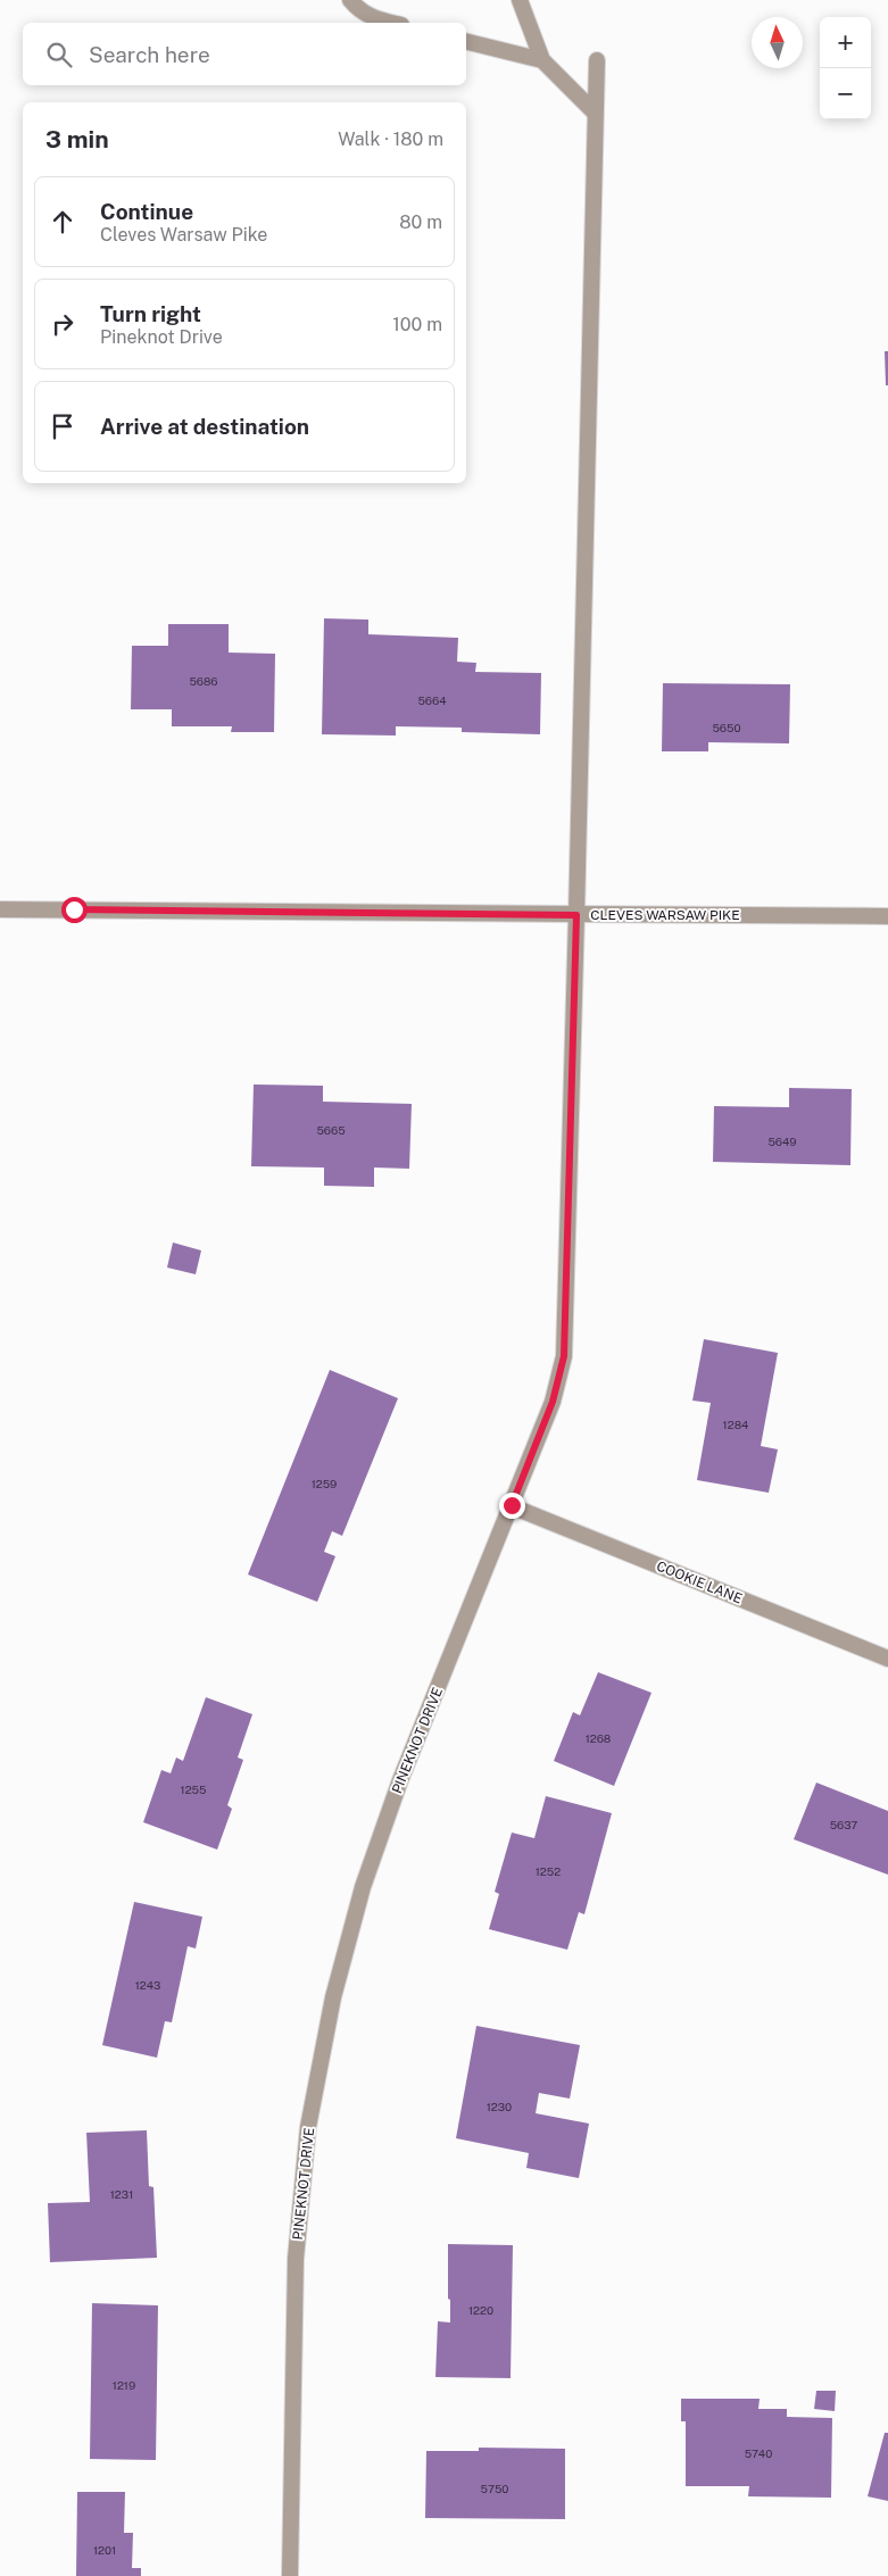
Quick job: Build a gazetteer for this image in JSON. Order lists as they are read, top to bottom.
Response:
{
  "streets": {
    "street": ["CLEVES WARSAW PIKE", "COOKIE LANE", "PINEKNOT DRIVE"]
  },
  "crossings": [
    ["CLEVES WARSAW PIKE", "PINEKNOT DRIVE"],
    ["COOKIE LANE", "PINEKNOT DRIVE"]
  ],
  "house_numbers": [
    "5686",
    "5664",
    "5650",
    "5665",
    "5649",
    "1284",
    "1259",
    "1268",
    "1255",
    "5637",
    "1252",
    "1243",
    "1230",
    "1231",
    "1220",
    "1219",
    "5740",
    "5750",
    "1201"
  ],
  "north": "top",
  "page": {
    "map_buttons": ["+", "−"],
    "search": "Search here",
    "heading": ["3 min", "Walk · 180 m"],
    "list": [
      ["Continue", "Cleves Warsaw Pike", "80 m"],
      ["Turn right", "Pineknot Drive", "100 m"],
      "Arrive at destination"
    ]
  }
}
